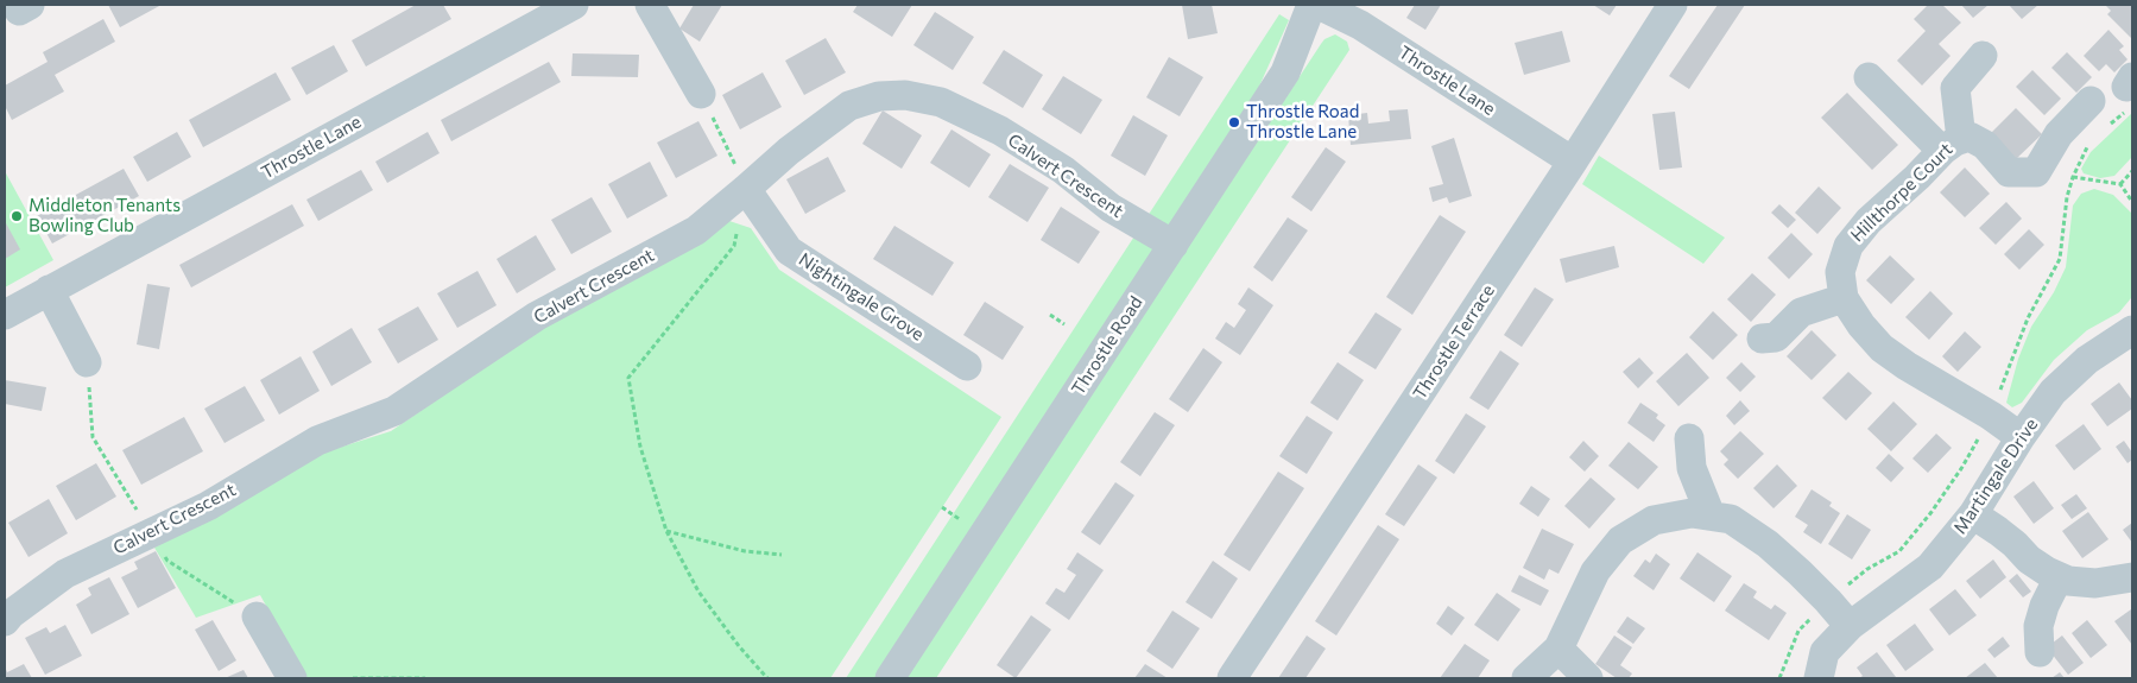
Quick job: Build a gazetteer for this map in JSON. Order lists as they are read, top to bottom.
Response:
{
  "streets": {
    "street": [
      "Throstle Lane",
      "Calvert Crescent",
      "Hillthorpe Court",
      "Nightingale Grove",
      "Throstle Terrace",
      "Throstle Road",
      "Martingale Drive"
    ]
  },
  "crossings": [
    ["Throstle Lane", "Throstle Terrace"],
    ["Calvert Crescent", "Nightingale Grove"],
    ["Calvert Crescent", "Throstle Road"],
    ["Hillthorpe Court", "Martingale Drive"]
  ],
  "places": ["Throstle Road Throstle Lane", "Middleton Tenants Bowling Club"]
}
